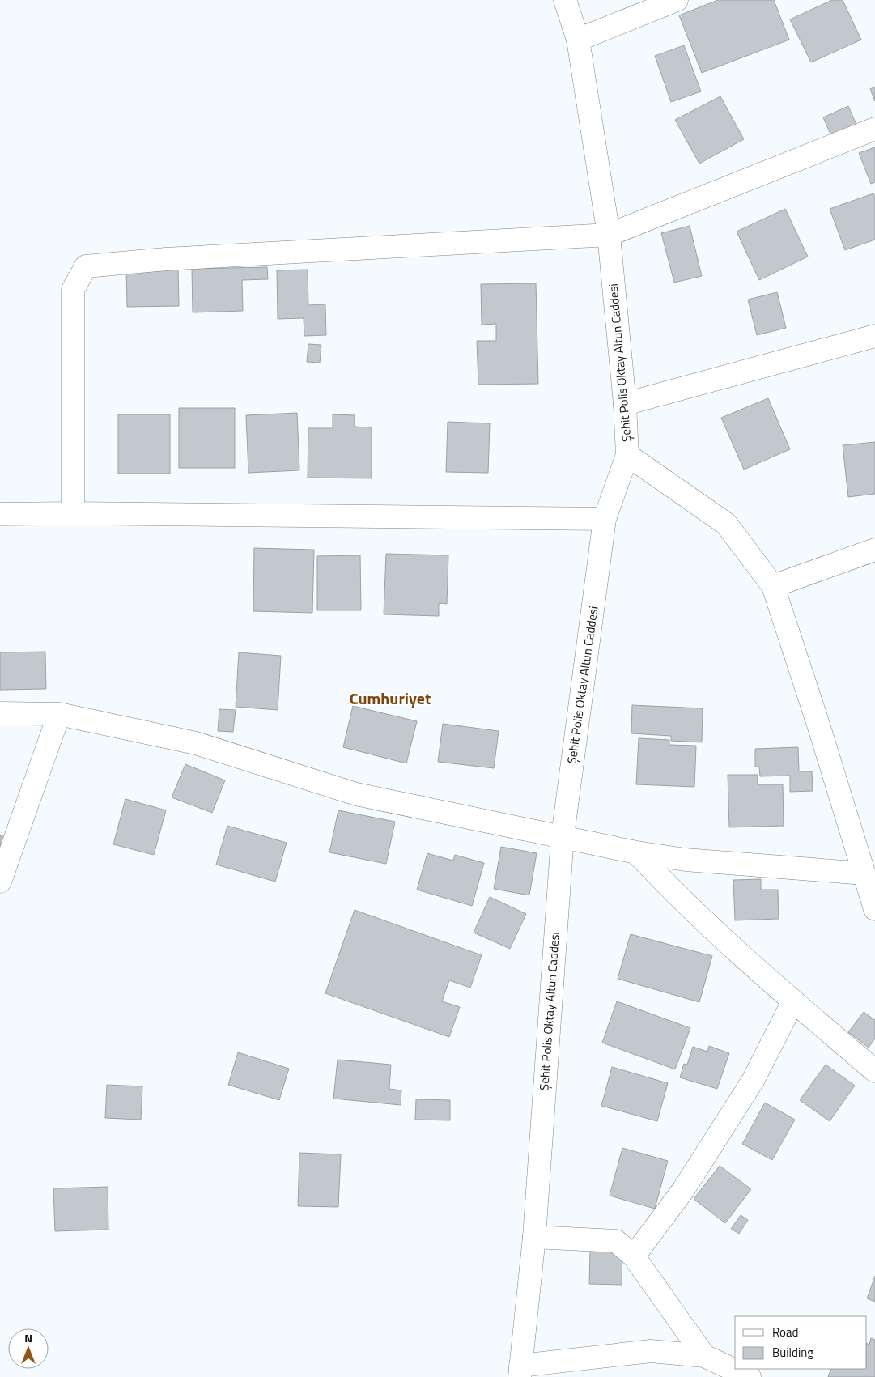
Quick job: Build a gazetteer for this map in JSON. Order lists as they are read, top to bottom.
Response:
{
  "streets": {
    "street": ["Şehit Polis Oktay Altun Caddesi"]
  },
  "districts": ["Cumhuriyet"],
  "legend": ["Road", "Building"],
  "north": "top"
}
